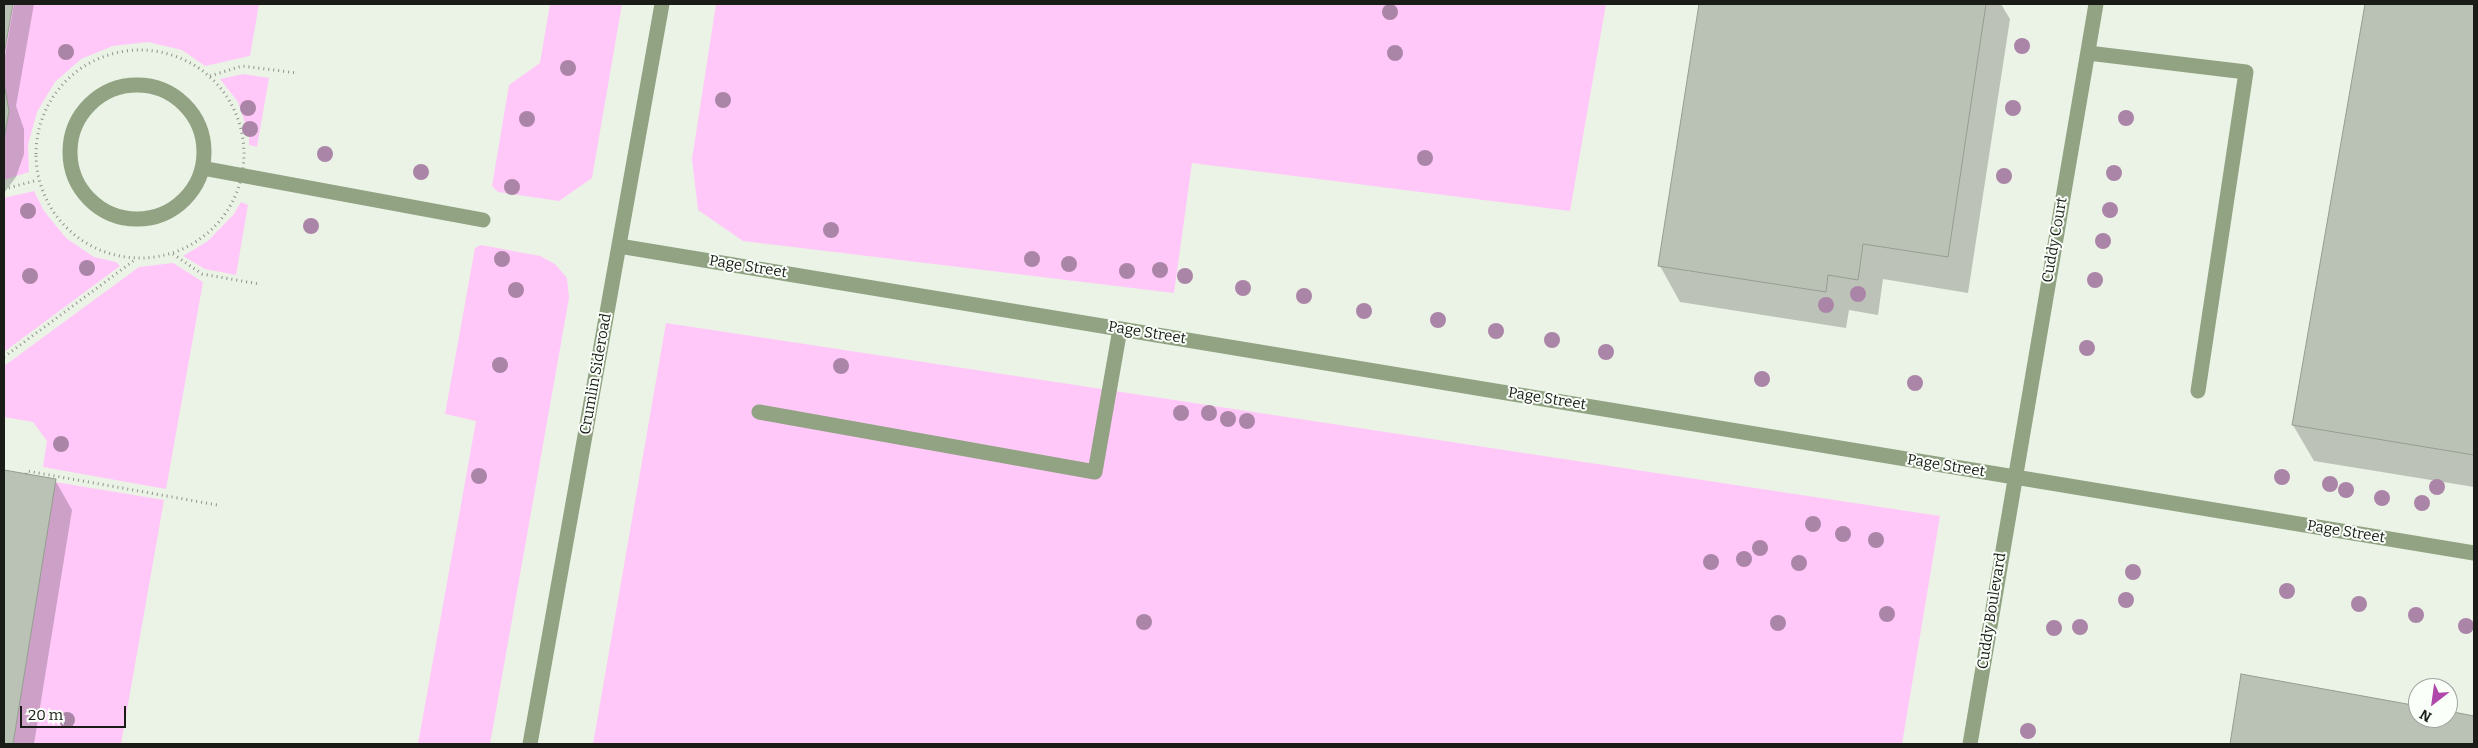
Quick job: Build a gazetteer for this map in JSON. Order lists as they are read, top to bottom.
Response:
{
  "streets": {
    "street": [
      "Cuddy Court",
      "Page Street",
      "Crumlin Sideroad",
      "Cuddy Boulevard"
    ]
  },
  "crossings": [
    ["Cuddy Court", "Page Street"],
    ["Cuddy Court", "Cuddy Boulevard"],
    ["Page Street", "Crumlin Sideroad"],
    ["Page Street", "Cuddy Boulevard"]
  ],
  "scale_bar": "20 m",
  "north": "bottom left"
}
